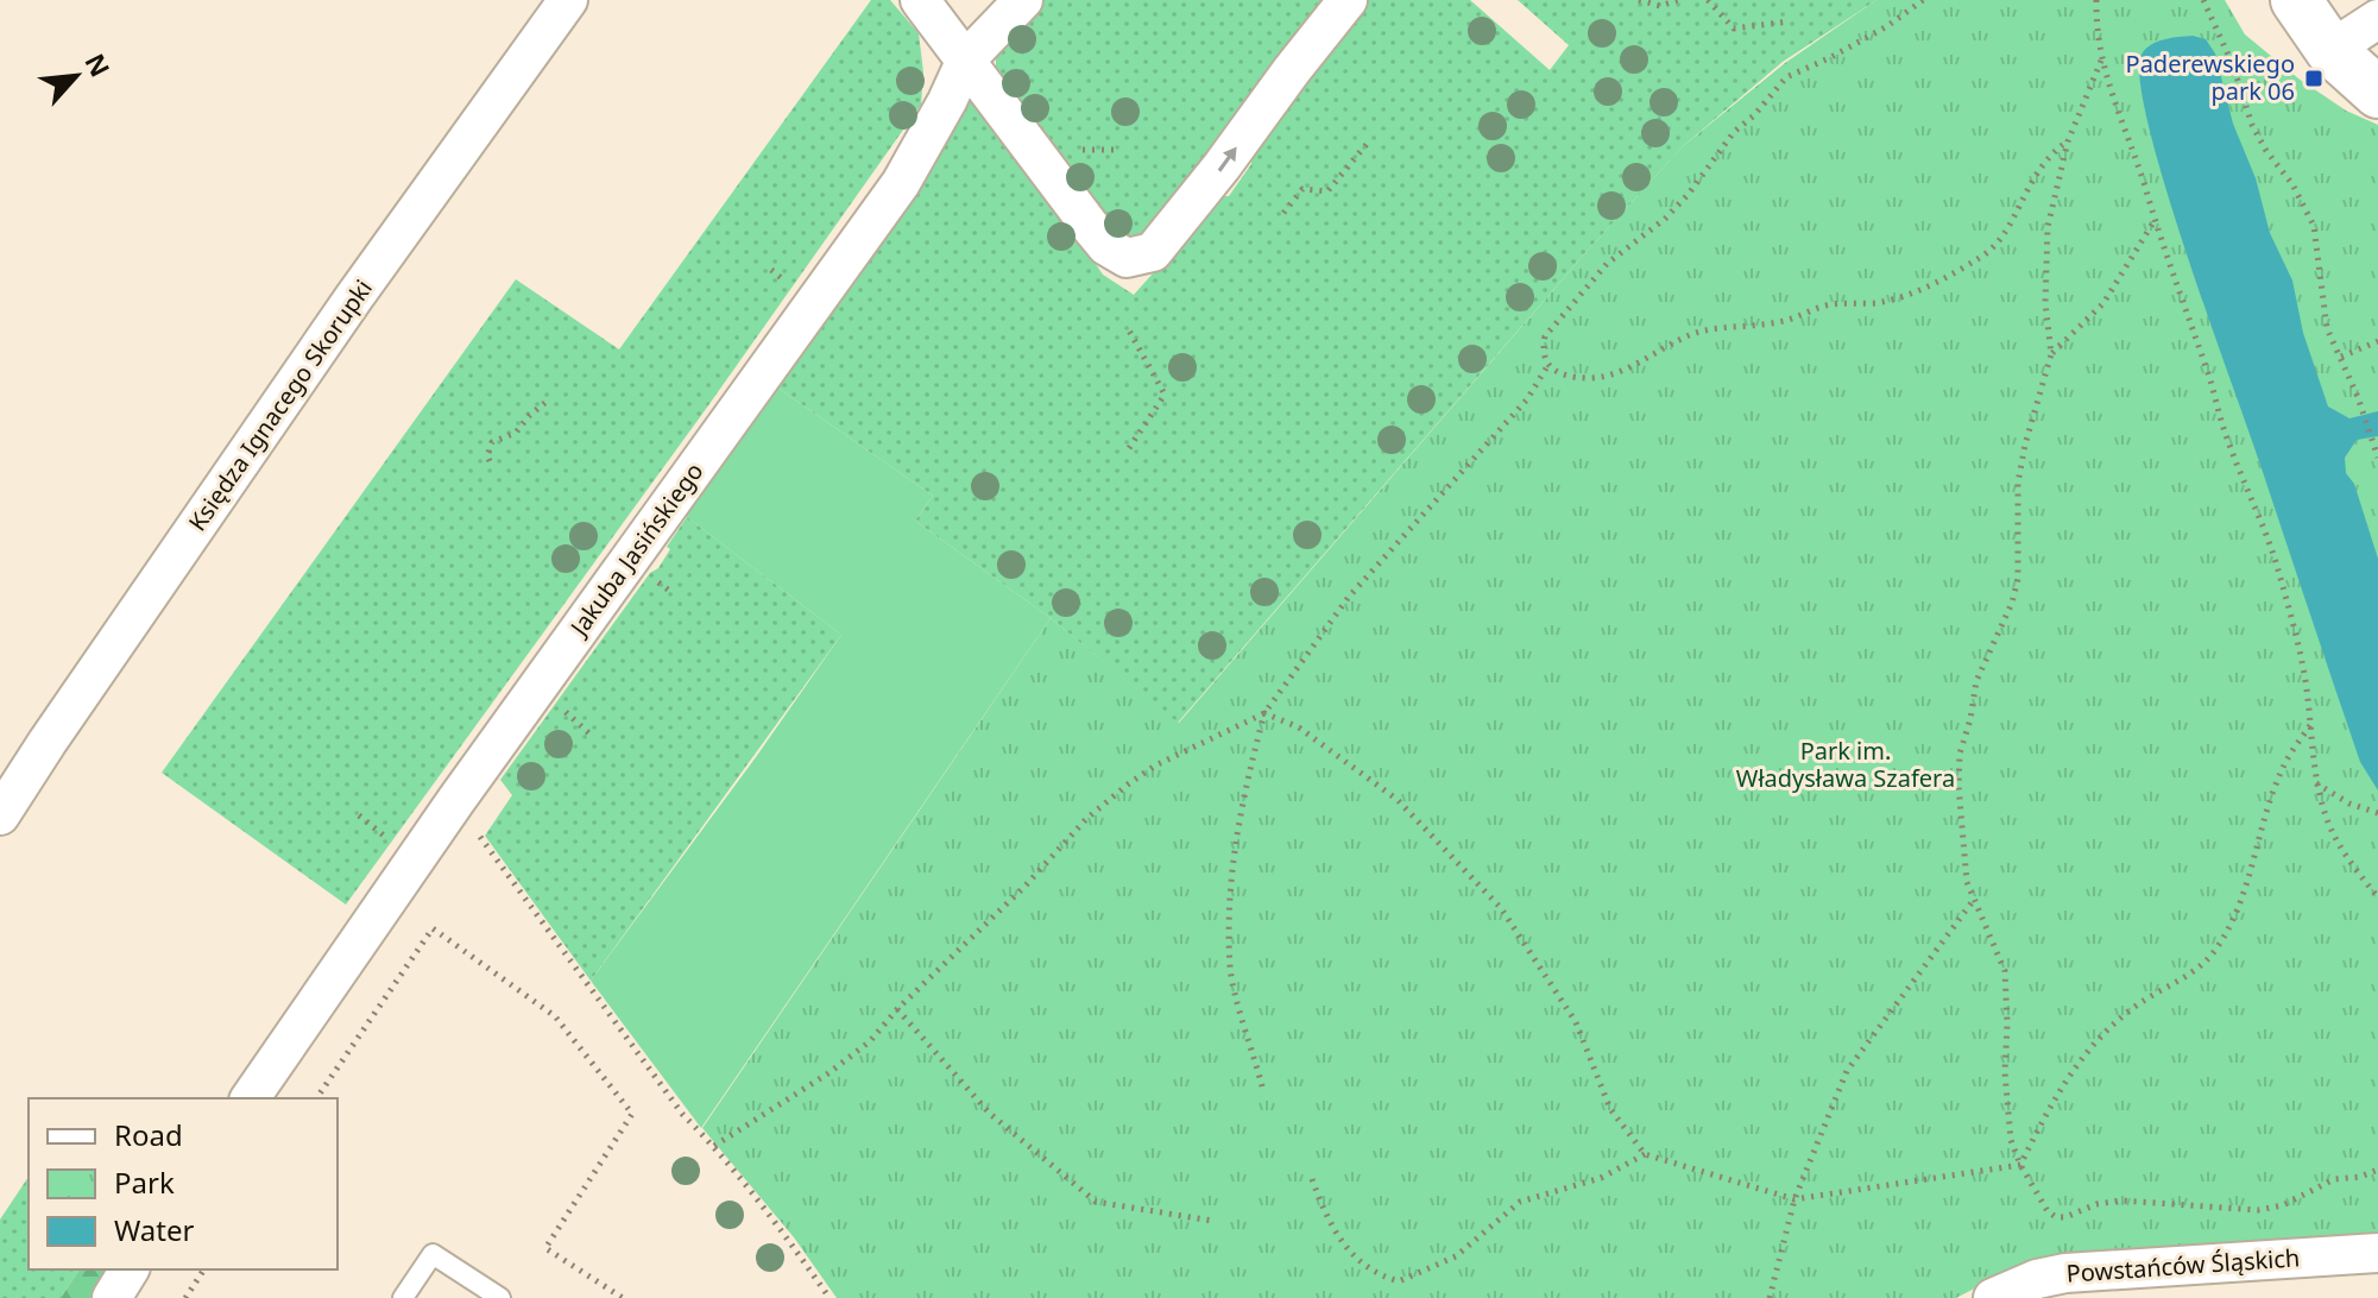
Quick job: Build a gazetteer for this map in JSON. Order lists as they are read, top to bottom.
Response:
{
  "streets": {
    "street": ["Księdza Ignacego Skorupki", "Jakuba Jasińskiego", "Powstańców Śląskich"]
  },
  "parks": ["Park im. Władysława Szafera"],
  "places": {
    "transit": ["Paderewskiego park 06"]
  },
  "legend": ["Road", "Park", "Water"],
  "north": "top right"
}
